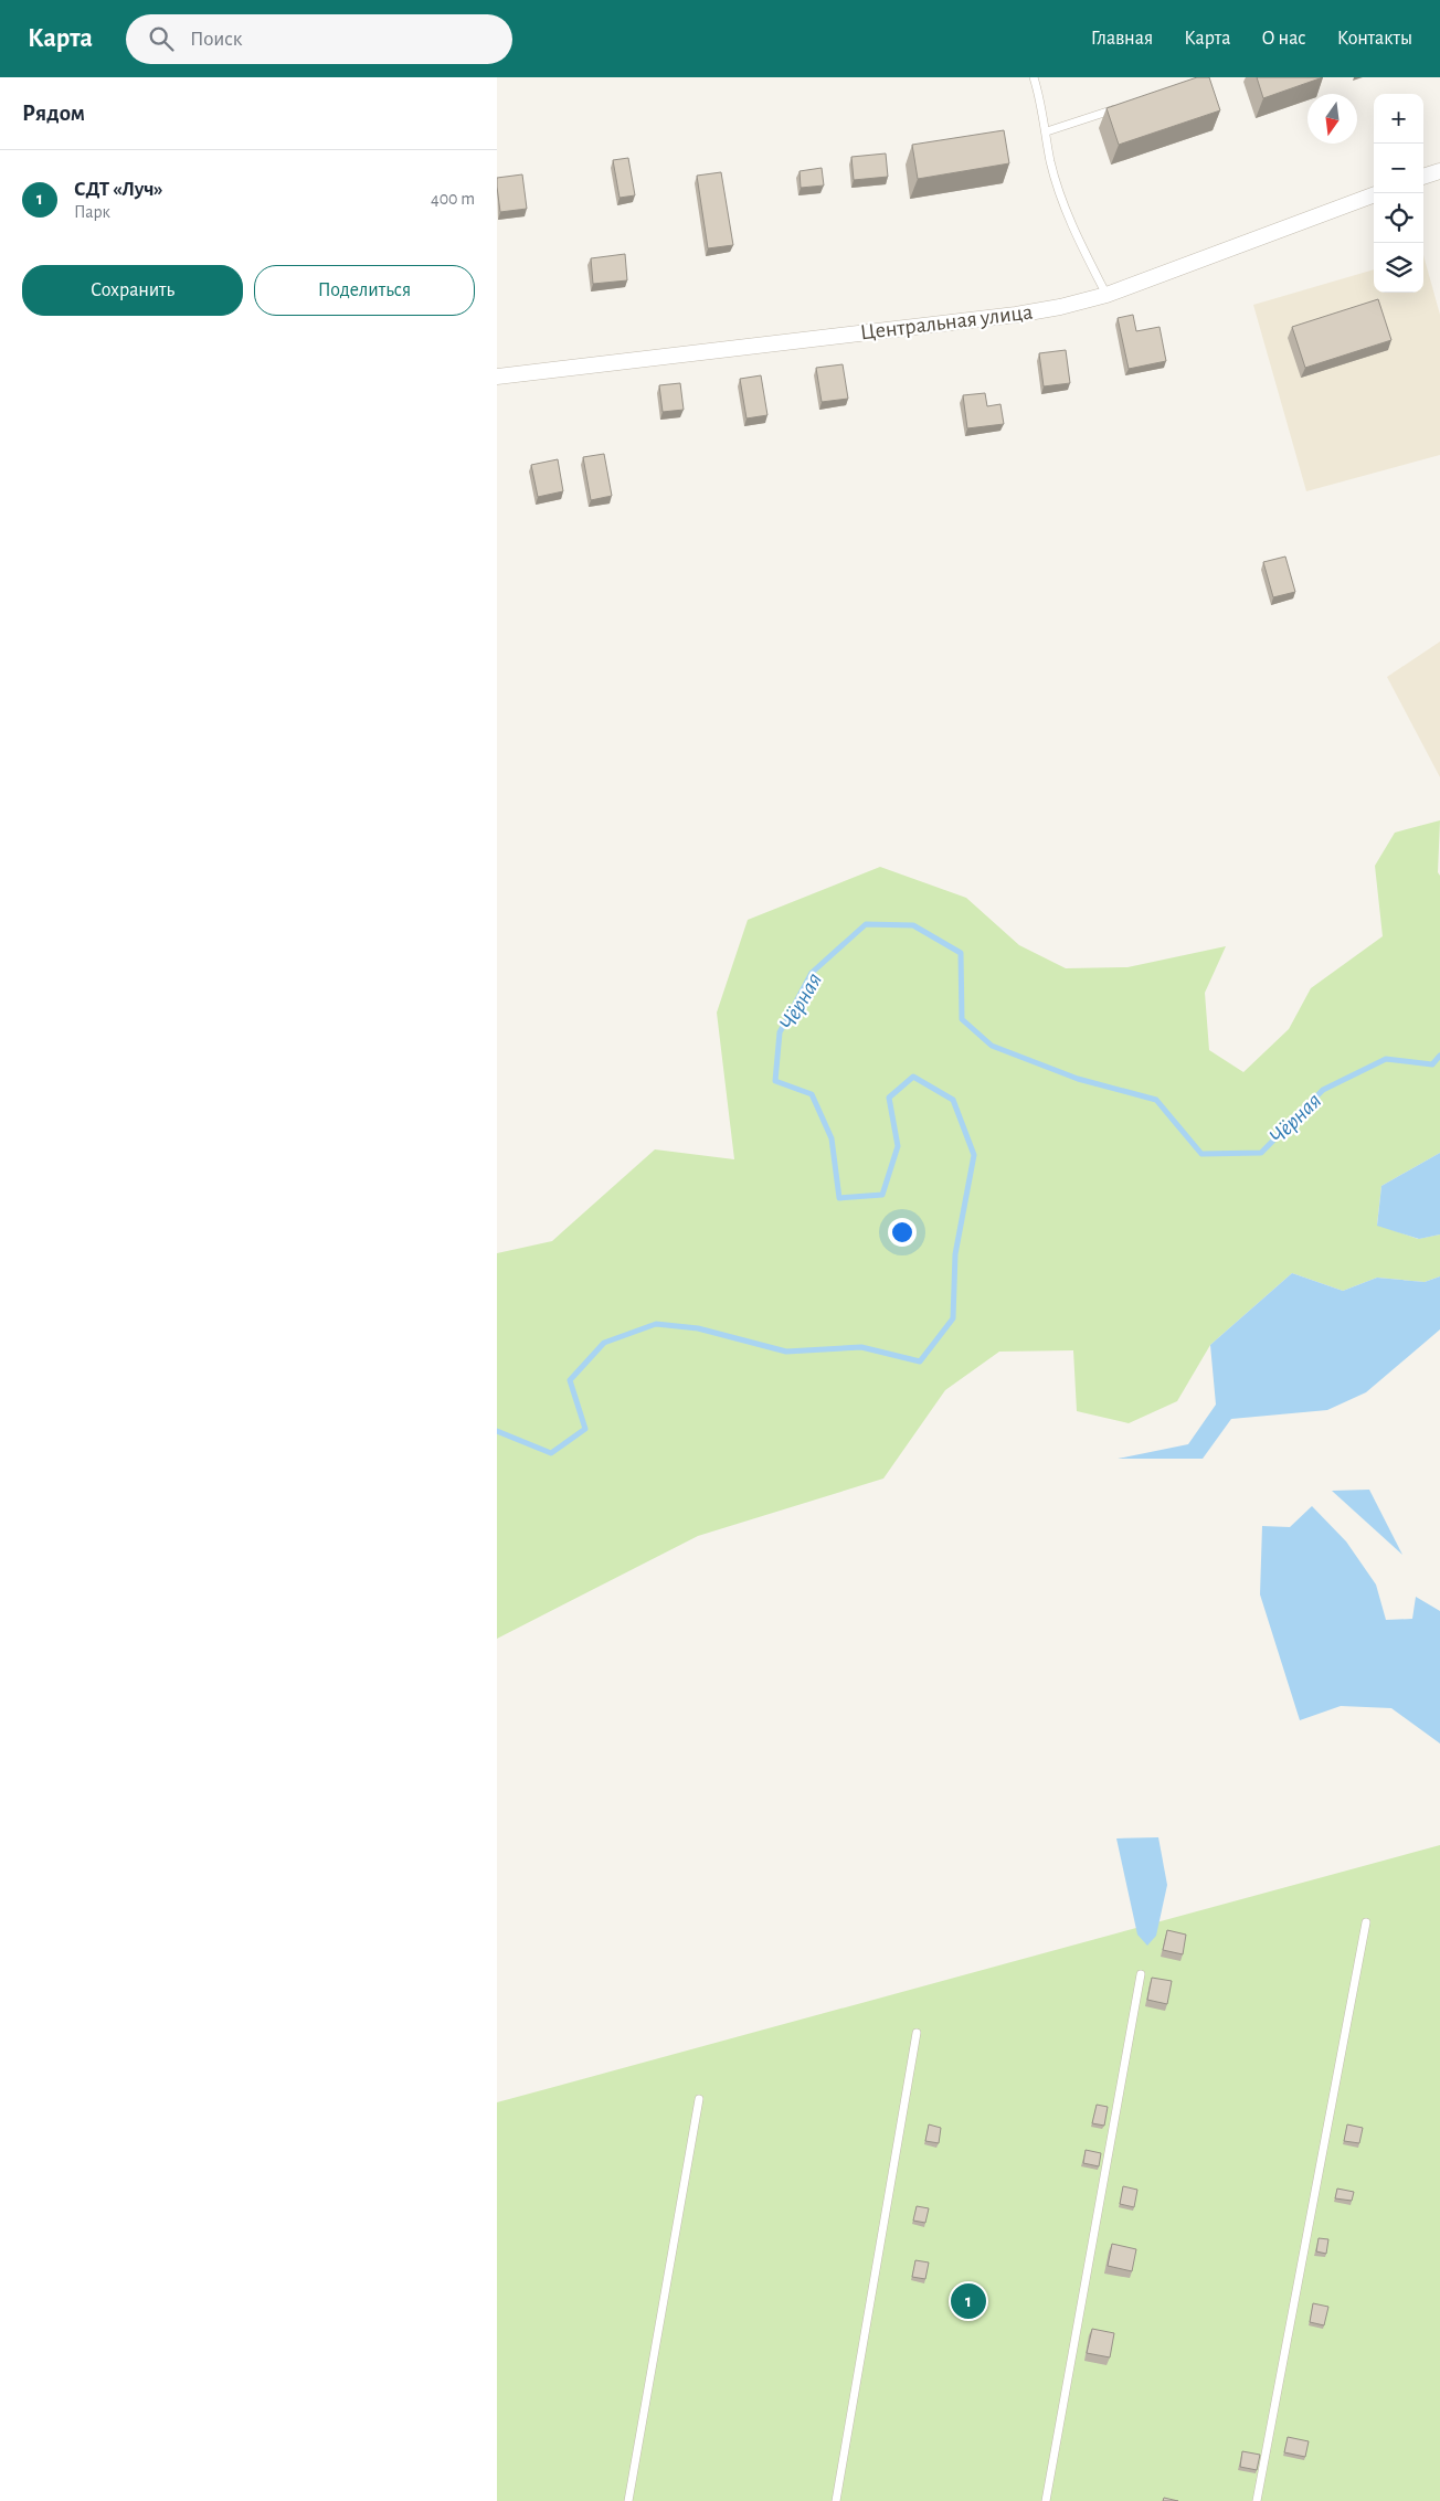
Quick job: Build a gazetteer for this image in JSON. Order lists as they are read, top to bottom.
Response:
{
  "streets": {
    "street": ["Центральная улица"]
  },
  "water": ["Чёрная"],
  "north": "bottom",
  "page": {
    "header": "Карта",
    "search": "Поиск",
    "nav": [
      "Главная",
      "Карта",
      "О нас",
      "Контакты"
    ],
    "heading": "Рядом",
    "map_buttons": ["+", "−"],
    "list": [
      {
        "mark": "1",
        "name": "СДТ «Луч»",
        "note": "Парк",
        "value": "400 m"
      }
    ],
    "buttons": ["Сохранить", "Поделиться"],
    "pins": "1"
  }
}
